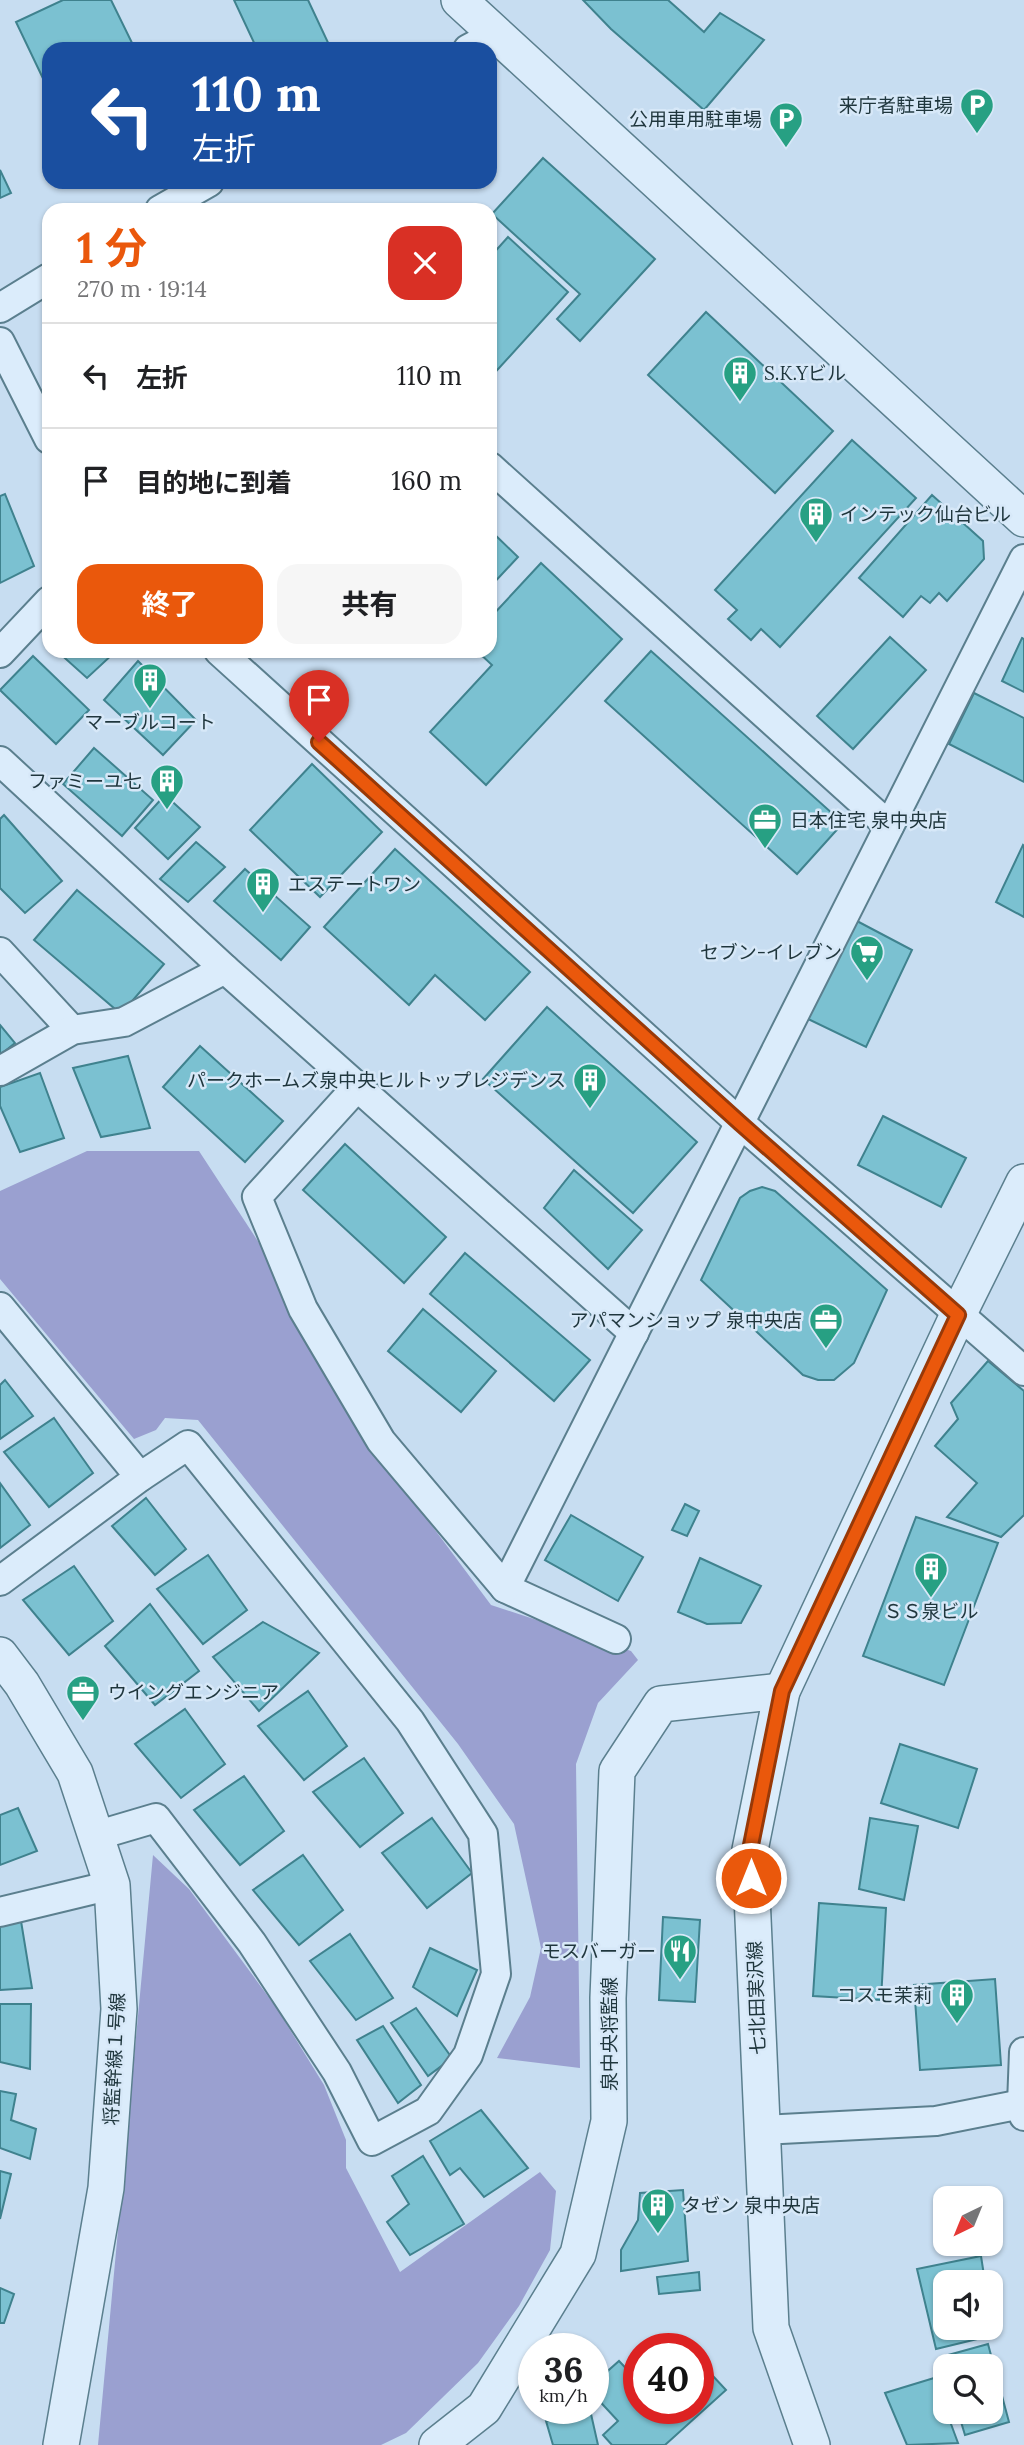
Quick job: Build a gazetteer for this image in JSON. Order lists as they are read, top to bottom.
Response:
{
  "streets": {
    "street": ["七北田実沢線", "泉中央将監線", "将監幹線１号線"]
  },
  "crossings": [
    ["七北田実沢線", "泉中央将監線"]
  ],
  "places": {
    "parking": ["来庁者駐車場", "公用車用駐車場"],
    "building": [
      "S.K.Yビル",
      "インテック仙台ビル",
      "マーブルコート",
      "ファミーユ七",
      "エステートワン",
      "パークホームズ泉中央ヒルトップレジデンス",
      "ＳＳ泉ビル",
      "コスモ茉莉",
      "タゼン 泉中央店"
    ],
    "office": ["日本住宅 泉中央店", "アパマンショップ 泉中央店", "ウイングエンジニア"],
    "supermarket": ["セブン-イレブン"],
    "restaurant": ["モスバーガー"]
  },
  "north": "bottom left",
  "page": {
    "turn": ["110 m", "左折"],
    "heading": ["1 分", "270 m · 19:14"],
    "list": [
      {
        "name": "左折",
        "value": "110 m"
      },
      {
        "name": "目的地に到着",
        "value": "160 m"
      }
    ],
    "buttons": ["終了", "共有"],
    "speed": "36 km/h",
    "limit": "40"
  }
}
